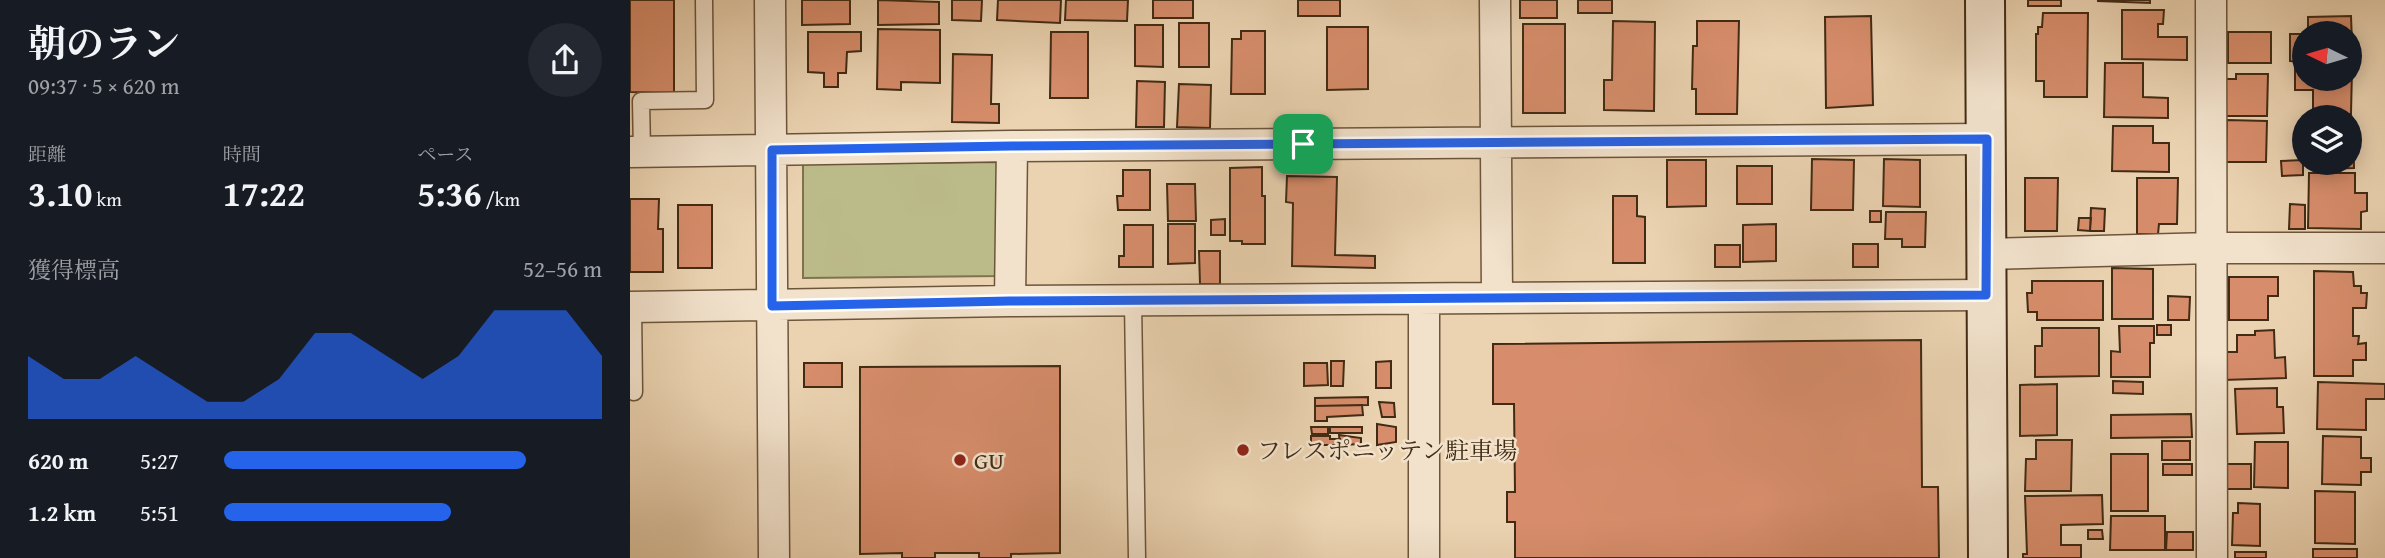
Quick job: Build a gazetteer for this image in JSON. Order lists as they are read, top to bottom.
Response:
{
  "places": ["フレスポニッテン駐車場", "GU"],
  "north": "left",
  "page": {
    "heading": ["朝のラン", "09:37 · 5 × 620 m"],
    "stats": [
      ["距離", "3.10 km"],
      ["時間", "17:22"],
      ["ペース", "5:36 /km"]
    ],
    "chart": ["獲得標高", "52–56 m"],
    "list": [
      {
        "name": "620 m",
        "note": "5:27"
      },
      {
        "name": "1.2 km",
        "note": "5:51"
      }
    ]
  }
}
